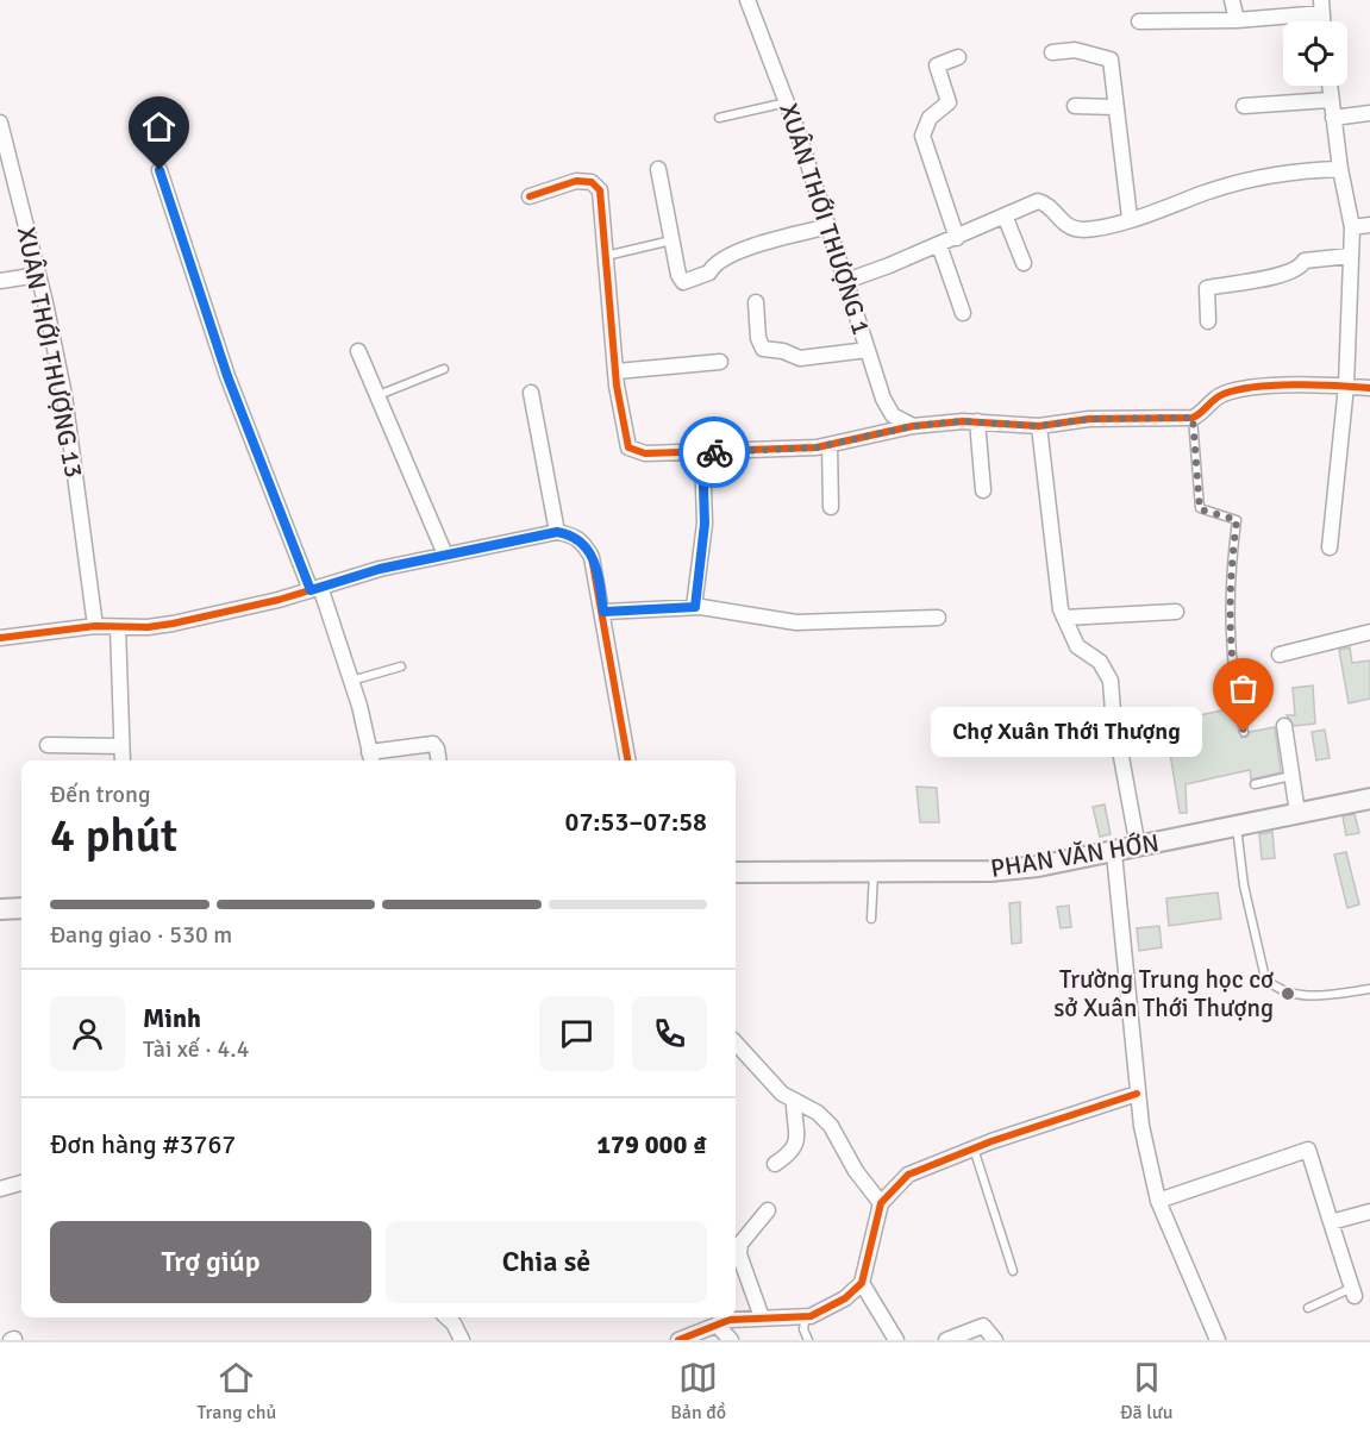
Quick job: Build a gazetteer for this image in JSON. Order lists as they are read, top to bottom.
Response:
{
  "streets": {
    "main road": ["PHAN VĂN HỚN"],
    "street": ["XUÂN THỚI THƯỢNG 1", "XUÂN THỚI THƯỢNG 13"]
  },
  "places": ["Chợ Xuân Thới Thượng", "Trường Trung học cơ sở Xuân Thới Thượng"],
  "page": {
    "bubble": "Chợ Xuân Thới Thượng",
    "heading": ["4 phút", "Đến trong", "07:53–07:58"],
    "panel": [
      "Minh",
      "Tài xế · 4.4",
      "Đơn hàng #3767",
      "179 000 ₫"
    ],
    "bar": "Đang giao · 530 m",
    "buttons": ["Trợ giúp", "Chia sẻ"],
    "tabs": ["Trang chủ", "Bản đồ", "Đã lưu"]
  }
}
